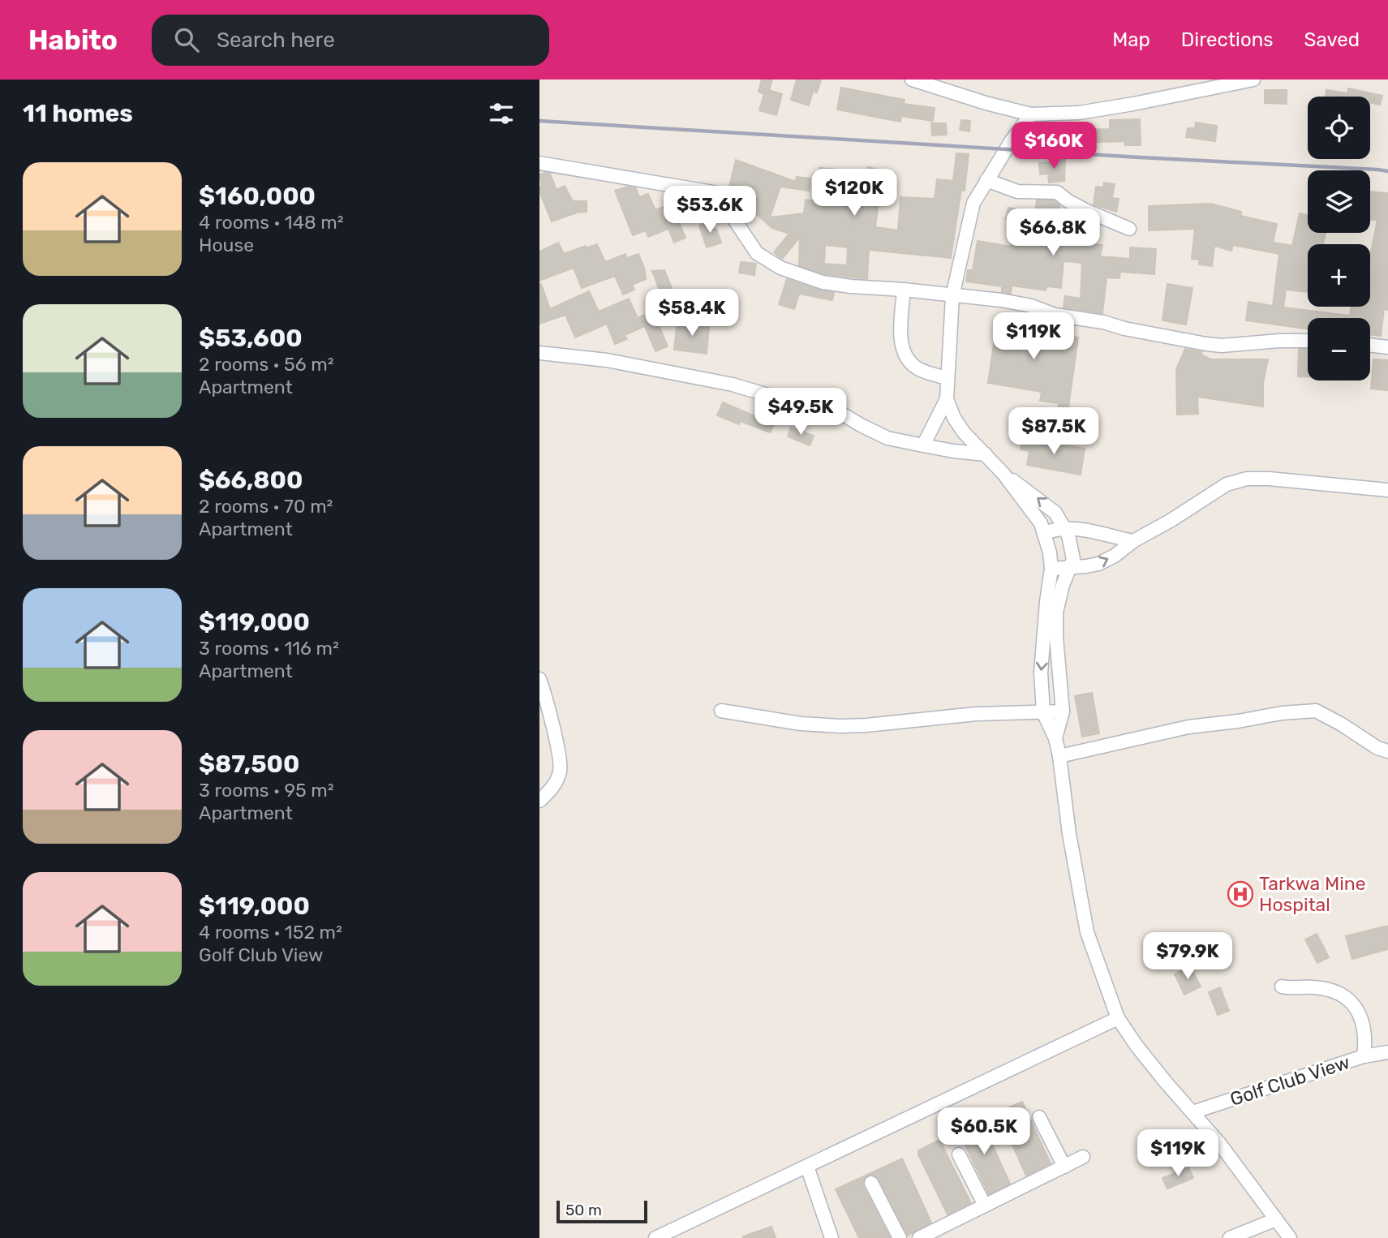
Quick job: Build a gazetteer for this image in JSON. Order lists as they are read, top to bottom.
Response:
{
  "streets": {
    "street": ["Golf Club View"]
  },
  "places": {
    "hospital": ["Tarkwa Mine Hospital"]
  },
  "scale_bar": "50 m",
  "page": {
    "header": "Habito",
    "search": "Search here",
    "nav": ["Map", "Directions", "Saved"],
    "heading": "11 homes",
    "map_buttons": ["+", "−"],
    "price": [
      "$160K",
      "$120K",
      "$53.6K",
      "$66.8K",
      "$58.4K",
      "$119K",
      "$49.5K",
      "$87.5K",
      "$79.9K",
      "$60.5K",
      "$119K"
    ],
    "list": [
      {
        "name": "$160,000",
        "note": "4 rooms · 148 m² · House"
      },
      {
        "name": "$53,600",
        "note": "2 rooms · 56 m² · Apartment"
      },
      {
        "name": "$66,800",
        "note": "2 rooms · 70 m² · Apartment"
      },
      {
        "name": "$119,000",
        "note": "3 rooms · 116 m² · Apartment"
      },
      {
        "name": "$87,500",
        "note": "3 rooms · 95 m² · Apartment"
      },
      {
        "name": "$119,000",
        "note": "4 rooms · 152 m² · Golf Club View"
      }
    ],
    "scale": "50 m"
  }
}
